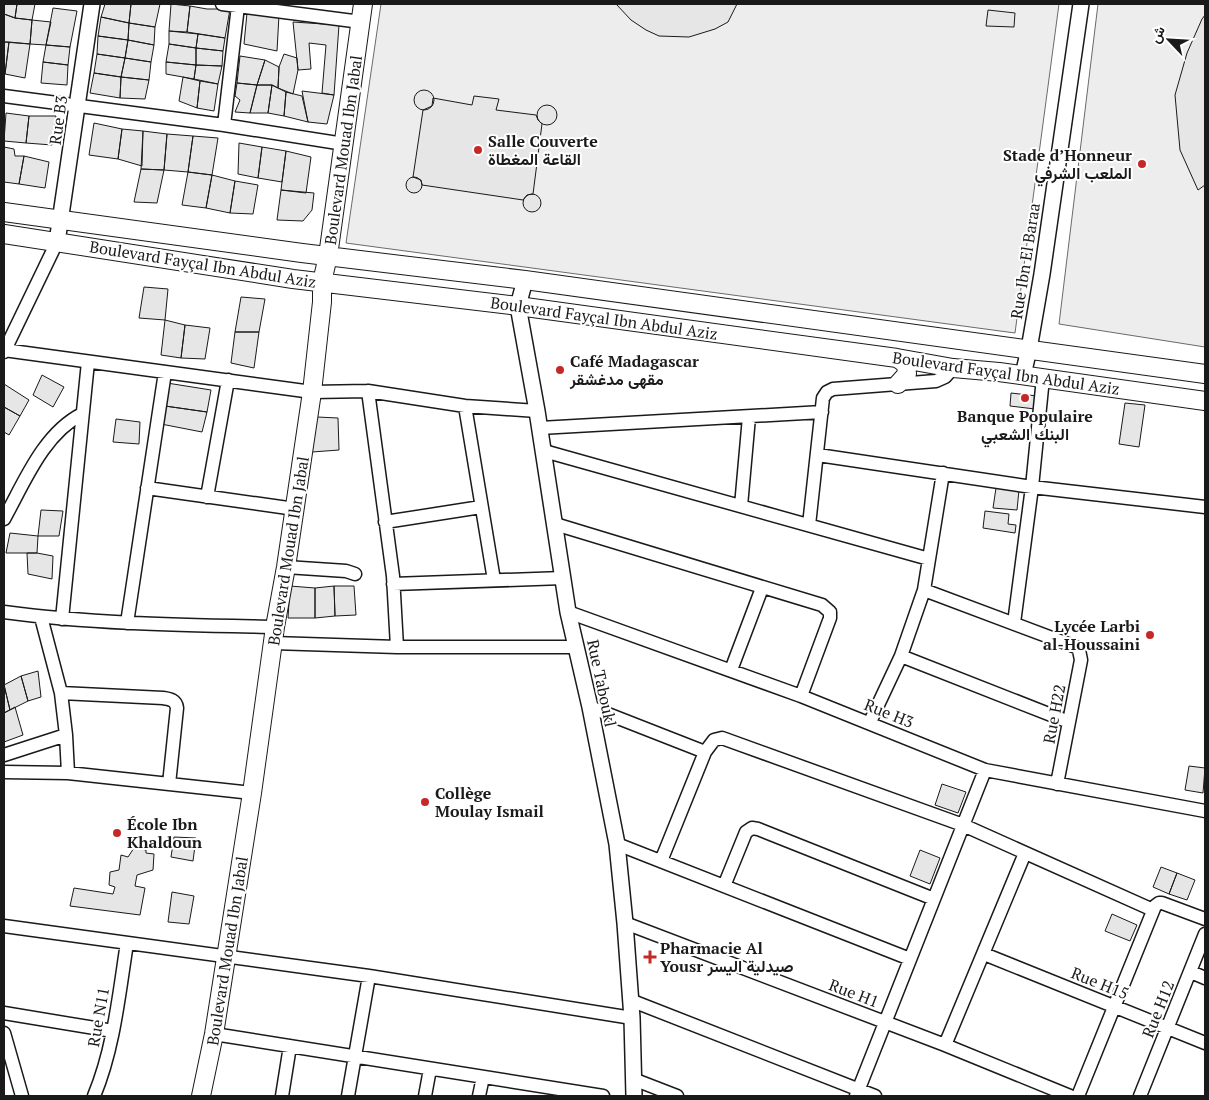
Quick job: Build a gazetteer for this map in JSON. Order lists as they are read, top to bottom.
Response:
{
  "streets": {
    "main road": ["Boulevard Mouad Ibn Jabal", "Boulevard Fayçal Ibn Abdul Aziz"],
    "street": [
      "Rue B3",
      "Rue Ibn El Baraa",
      "Rue Taboukl",
      "Rue H3",
      "Rue H22",
      "Rue H15",
      "Rue H1",
      "Rue H12",
      "Rue N11"
    ]
  },
  "crossings": [
    ["Rue B3", "Boulevard Fayçal Ibn Abdul Aziz"],
    ["Boulevard Mouad Ibn Jabal", "Boulevard Fayçal Ibn Abdul Aziz"],
    ["Rue Ibn El Baraa", "Boulevard Fayçal Ibn Abdul Aziz"],
    ["Boulevard Fayçal Ibn Abdul Aziz", "Rue Taboukl"],
    ["Rue Taboukl", "Rue H3"],
    ["Rue Taboukl", "Rue H1"],
    ["Rue H3", "Rue H22"],
    ["Rue H15", "Rue H12"]
  ],
  "places": {
    "other": [
      "Salle Couverte القاعة المغطاة",
      "Stade d’Honneur الملعب الشرفي",
      "Café Madagascar مقهى مدغشقر",
      "Banque Populaire البنك الشعبي",
      "Lycée Larbi al-Houssaini",
      "Collège Moulay Ismail",
      "École Ibn Khaldoun"
    ],
    "health": ["Pharmacie Al Yousr صيدلية اليسر"]
  },
  "north": "top left"
}
